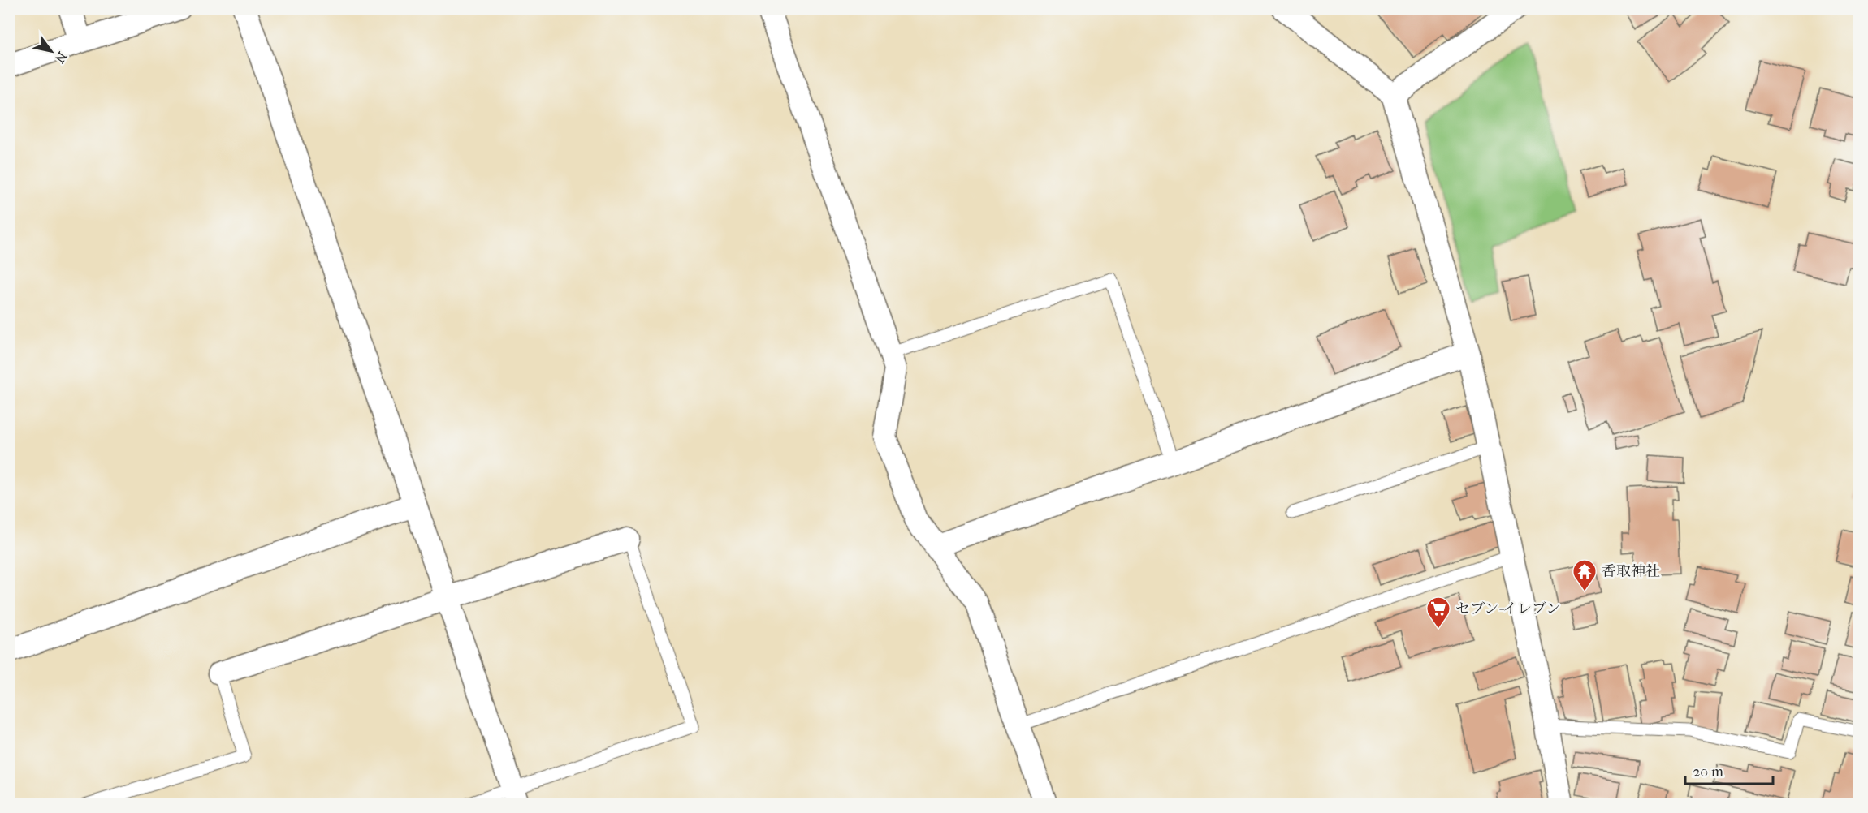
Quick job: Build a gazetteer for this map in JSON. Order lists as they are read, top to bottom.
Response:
{
  "places": {
    "temple": ["香取神社"],
    "supermarket": ["セブン-イレブン"]
  },
  "scale_bar": "20 m",
  "north": "bottom right"
}
